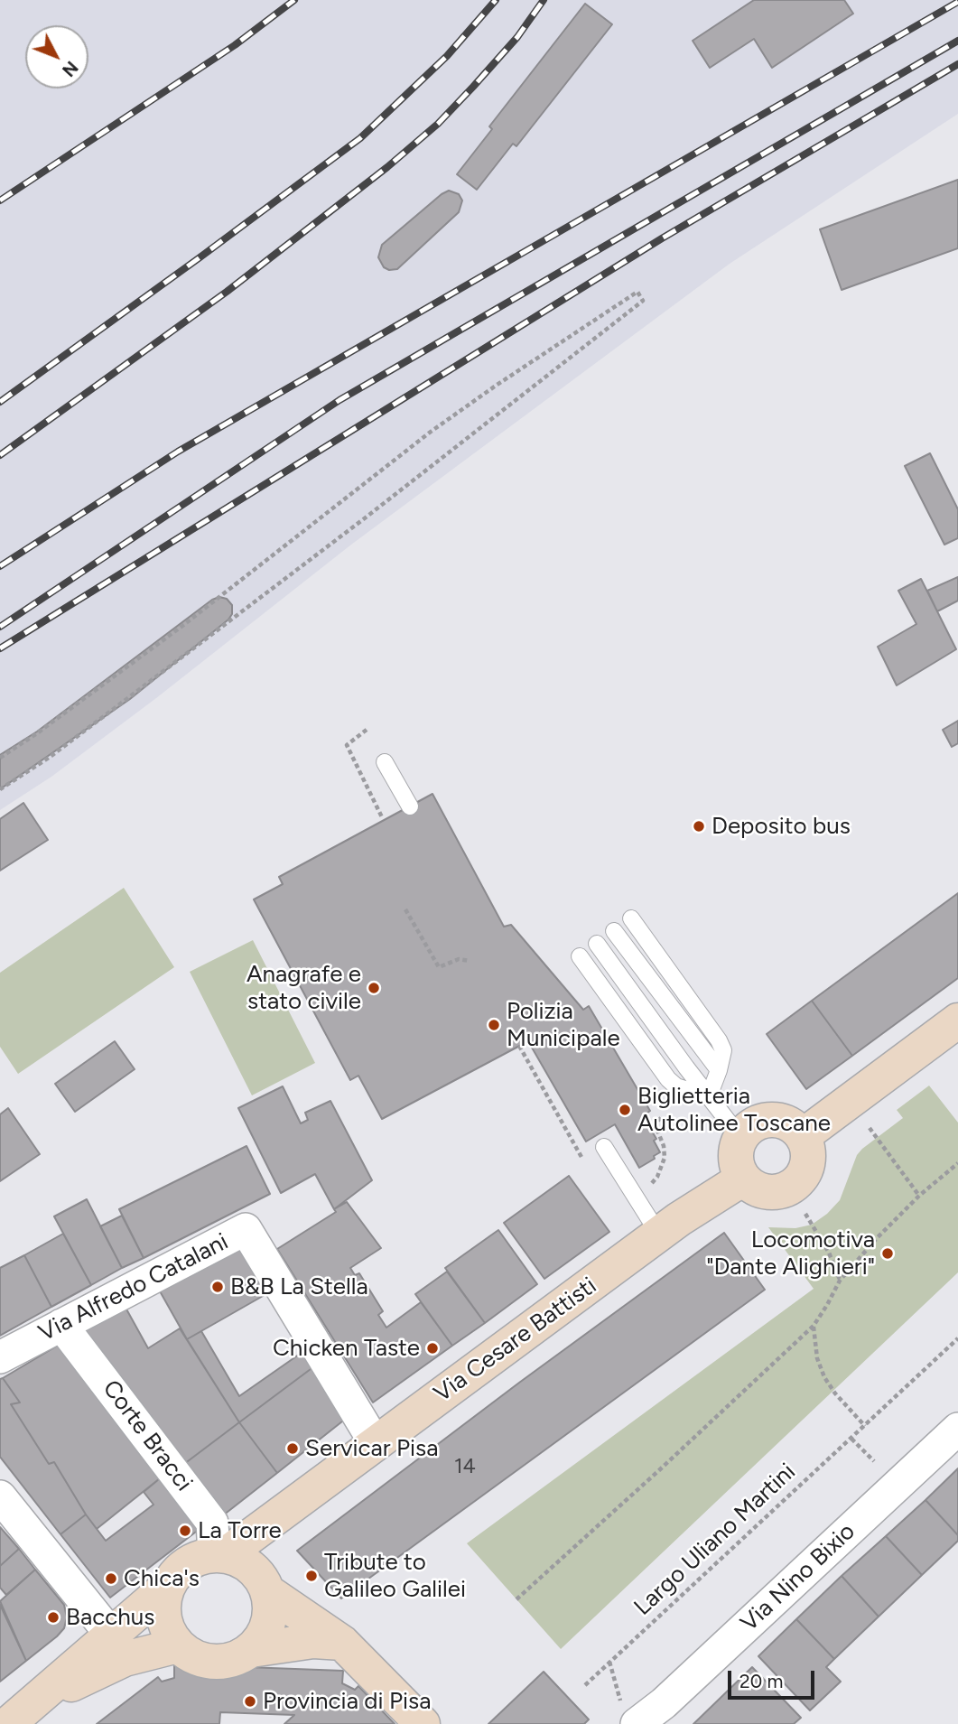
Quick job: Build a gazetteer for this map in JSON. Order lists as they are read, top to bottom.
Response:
{
  "streets": {
    "main road": ["Via Cesare Battisti"],
    "street": ["Via Alfredo Catalani", "Corte Bracci", "Via Nino Bixio"],
    "path": ["Largo Uliano Martini"]
  },
  "crossings": [
    ["Via Alfredo Catalani", "Via Cesare Battisti"],
    ["Via Alfredo Catalani", "Corte Bracci"],
    ["Via Cesare Battisti", "Corte Bracci"]
  ],
  "places": [
    "Deposito bus",
    "Anagrafe e stato civile",
    "Polizia Municipale",
    "Biglietteria Autolinee Toscane",
    "Locomotiva \"Dante Alighieri\"",
    "B&B La Stella",
    "Chicken Taste",
    "Servicar Pisa",
    "La Torre",
    "Tribute to Galileo Galilei",
    "Chica's",
    "Bacchus",
    "Provincia di Pisa"
  ],
  "house_numbers": ["14"],
  "scale_bar": "20 m",
  "north": "bottom right"
}
